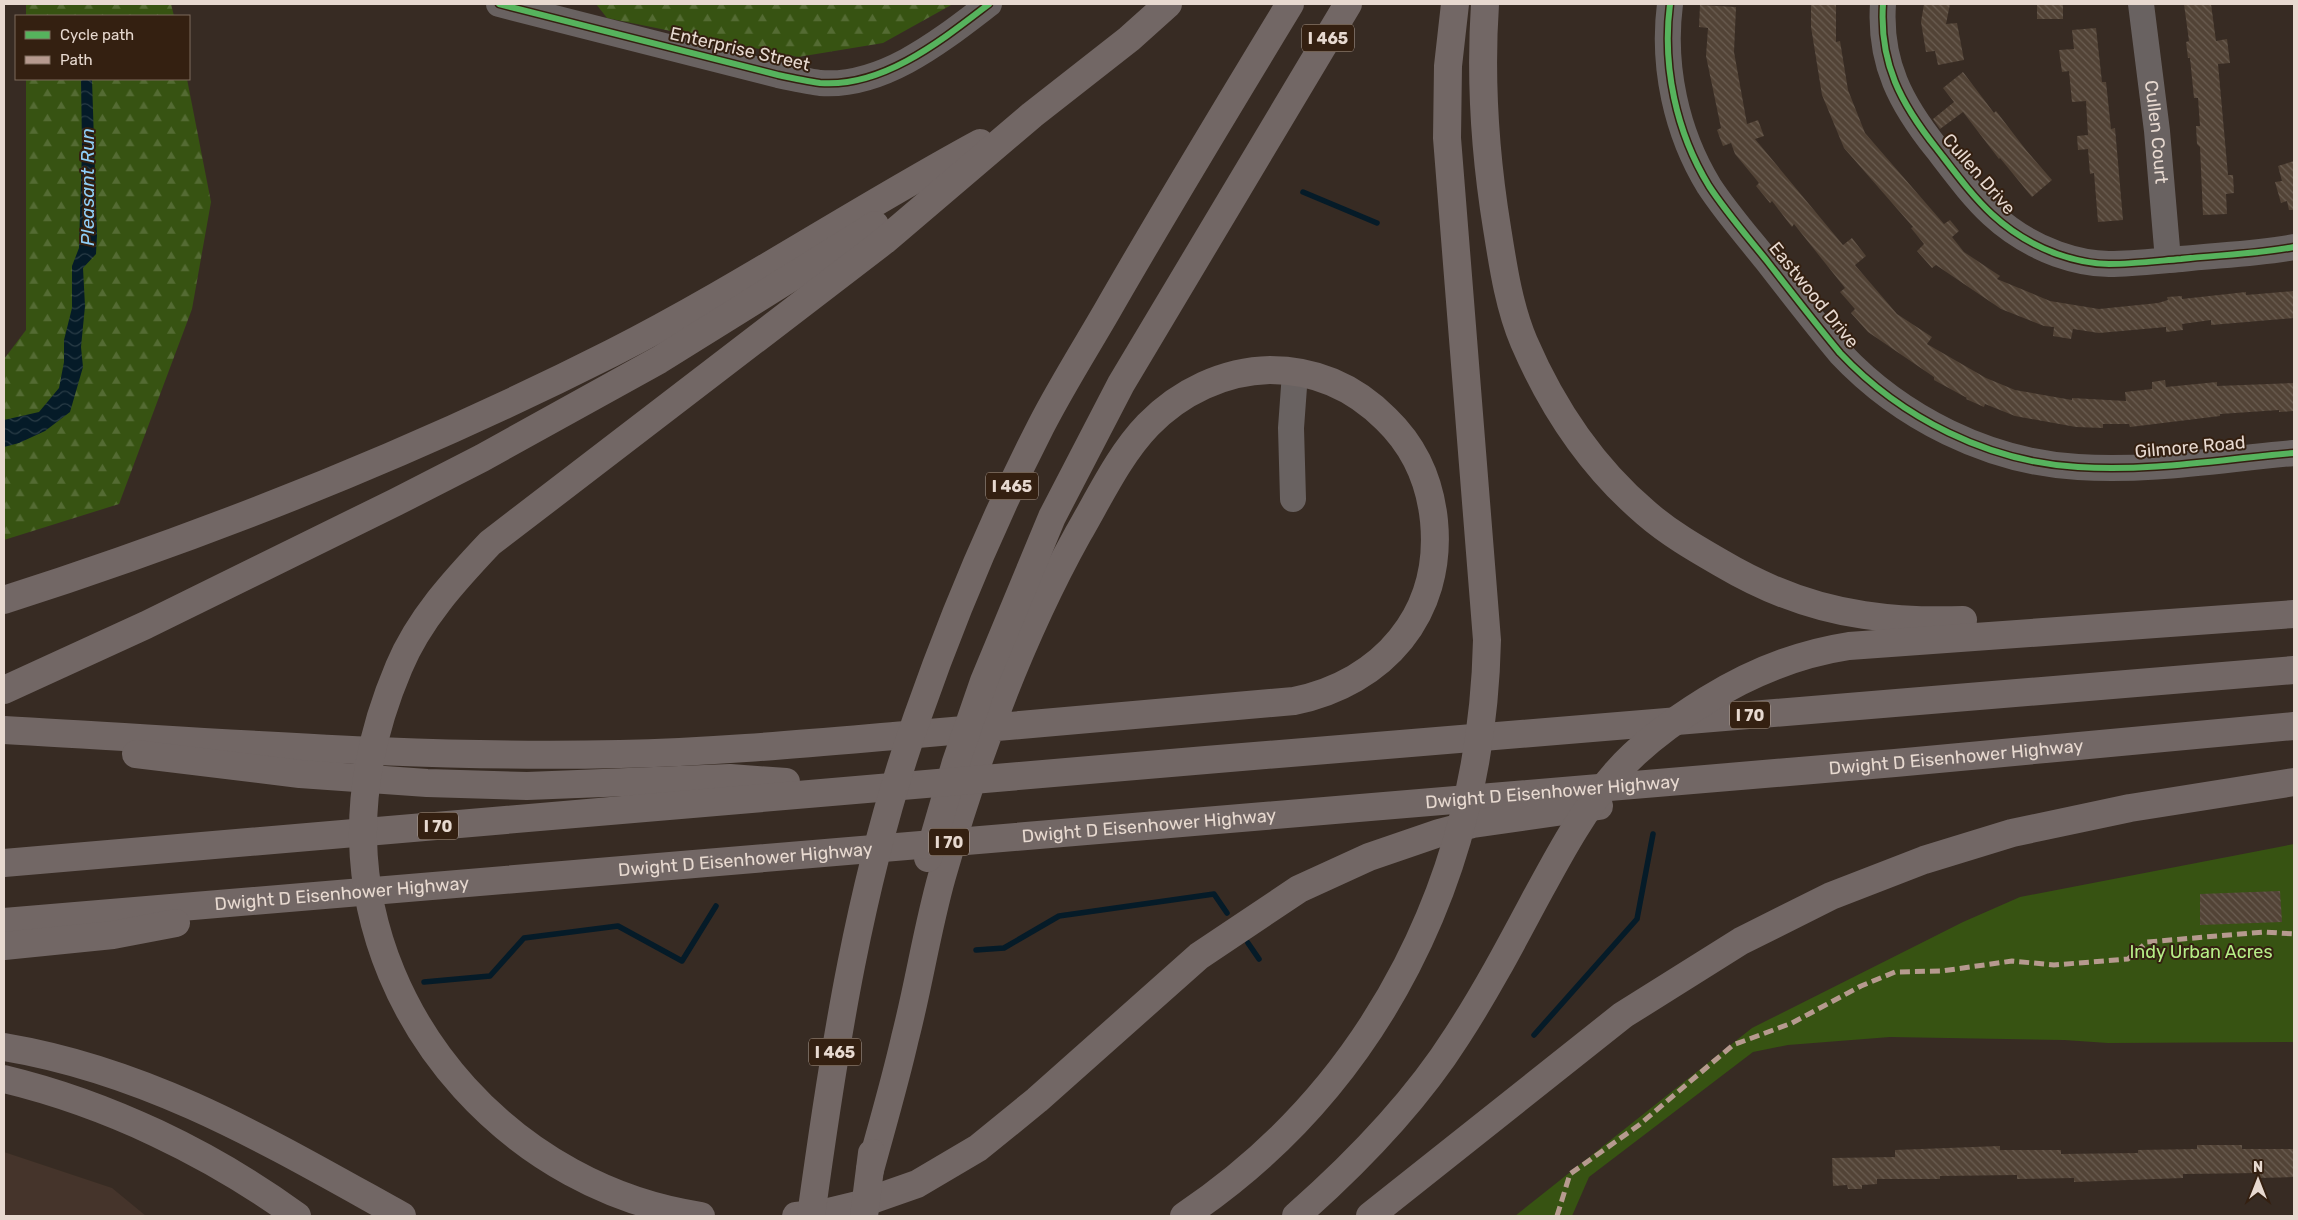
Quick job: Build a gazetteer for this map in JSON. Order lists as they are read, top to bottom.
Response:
{
  "streets": {
    "highway": ["I 465", "I 70", "Dwight D Eisenhower Highway"],
    "street": [
      "Enterprise Street",
      "Cullen Court",
      "Cullen Drive",
      "Eastwood Drive",
      "Gilmore Road"
    ]
  },
  "crossings": [
    ["Cullen Court", "Cullen Drive"],
    ["Eastwood Drive", "Gilmore Road"]
  ],
  "water": ["Pleasant Run"],
  "parks": ["Indy Urban Acres"],
  "legend": ["Cycle path", "Path"],
  "north": "top"
}
